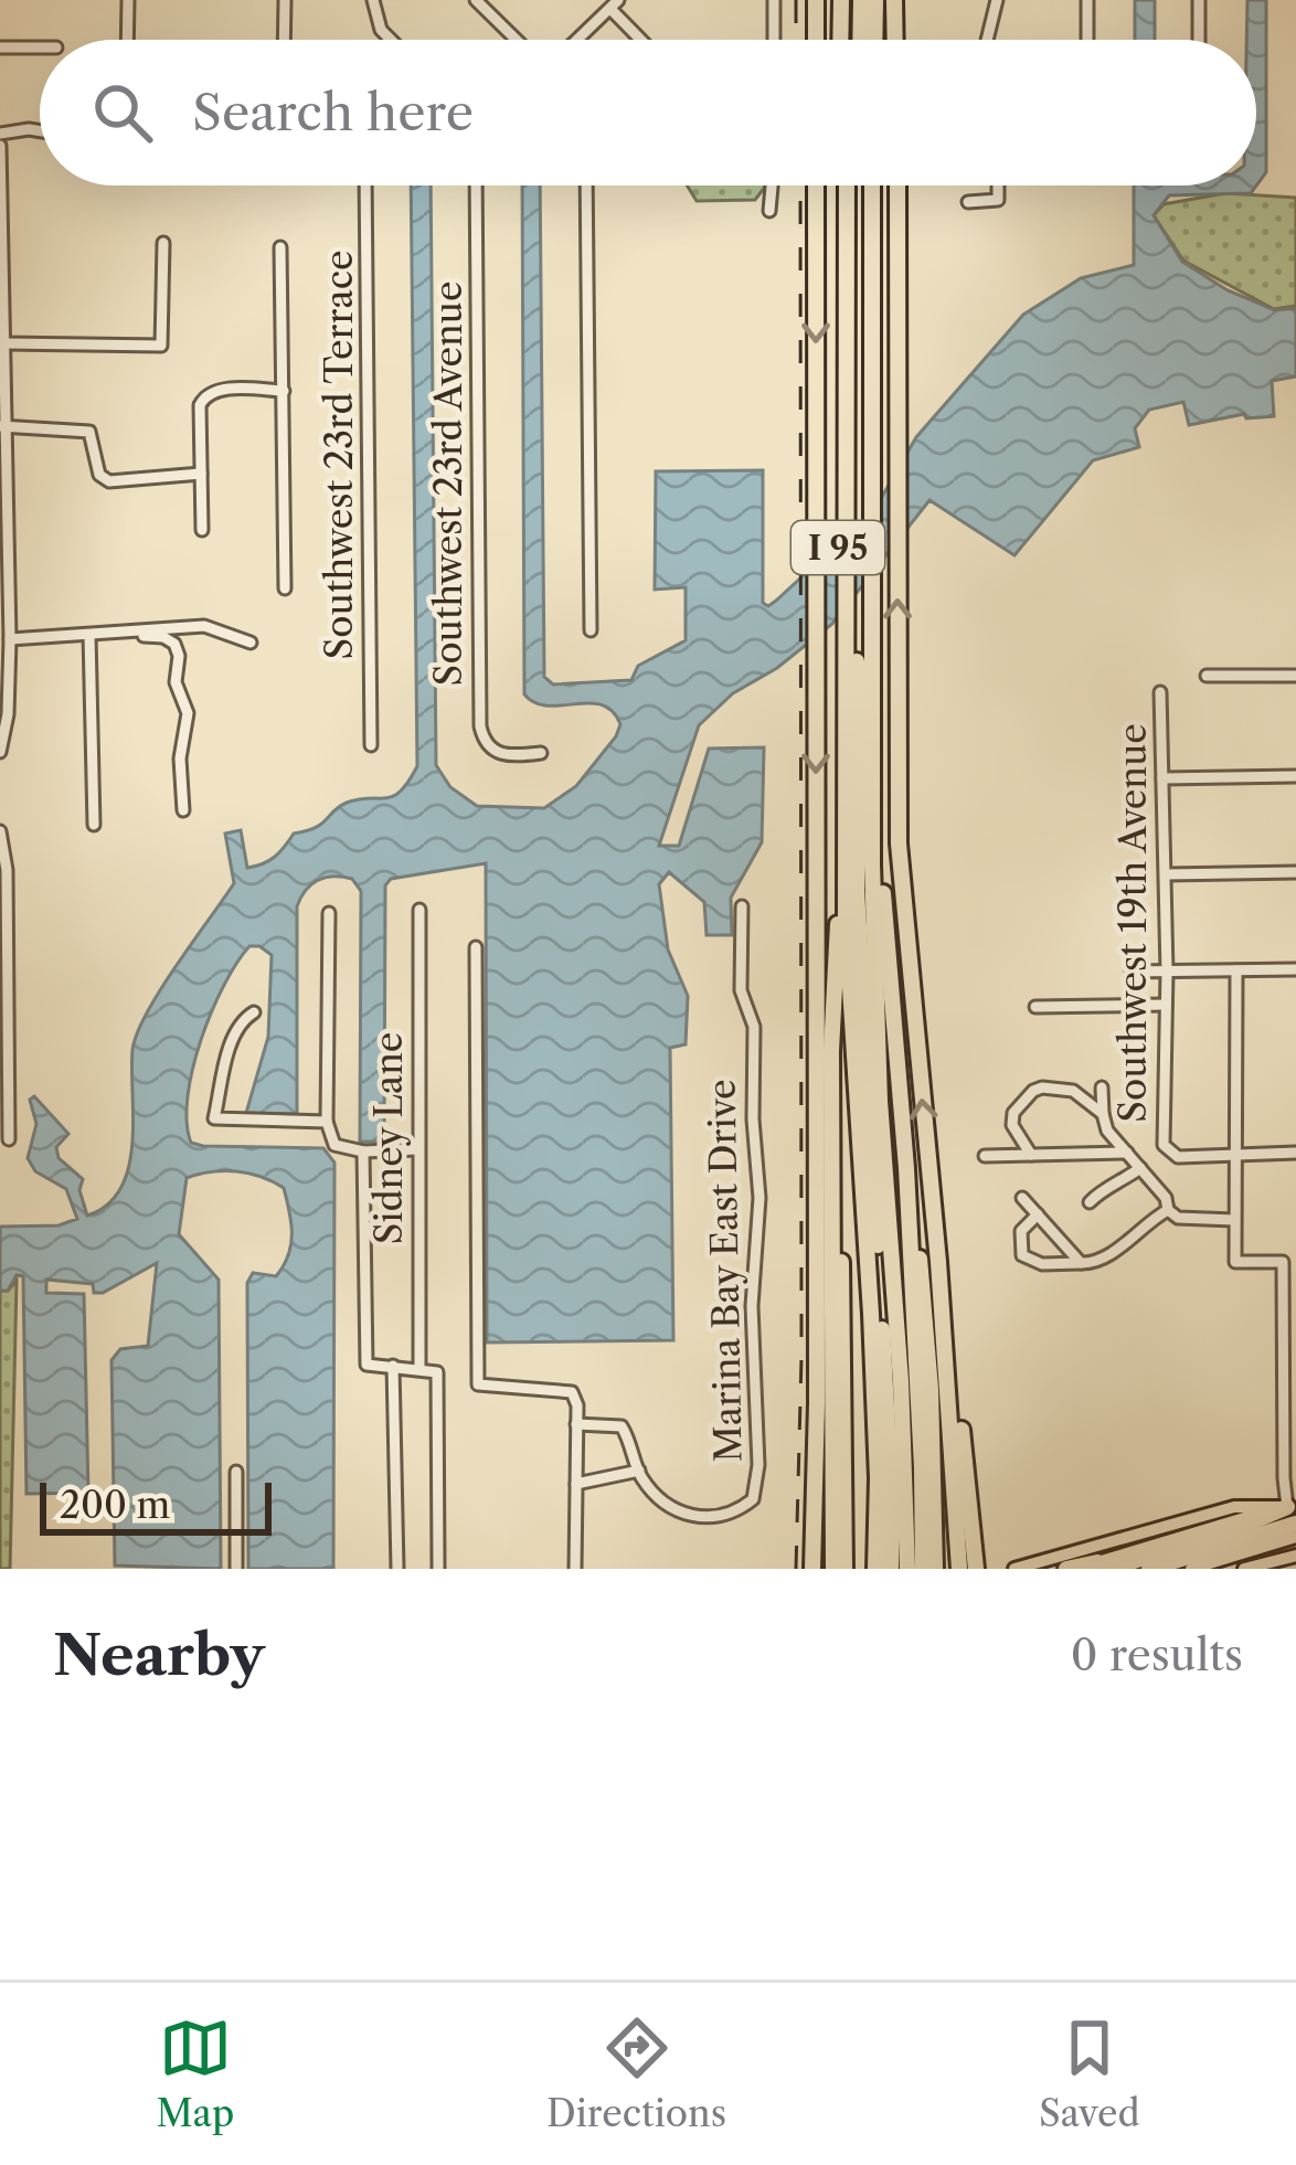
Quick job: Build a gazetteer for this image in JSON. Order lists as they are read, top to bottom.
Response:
{
  "streets": {
    "highway": ["I 95"],
    "street": [
      "Southwest 23rd Terrace",
      "Southwest 23rd Avenue",
      "Southwest 19th Avenue",
      "Sidney Lane",
      "Marina Bay East Drive"
    ]
  },
  "scale_bar": "200 m",
  "page": {
    "search": "Search here",
    "scale": "200 m",
    "heading": ["Nearby", "0 results"],
    "nav": ["Map", "Directions", "Saved"]
  }
}
